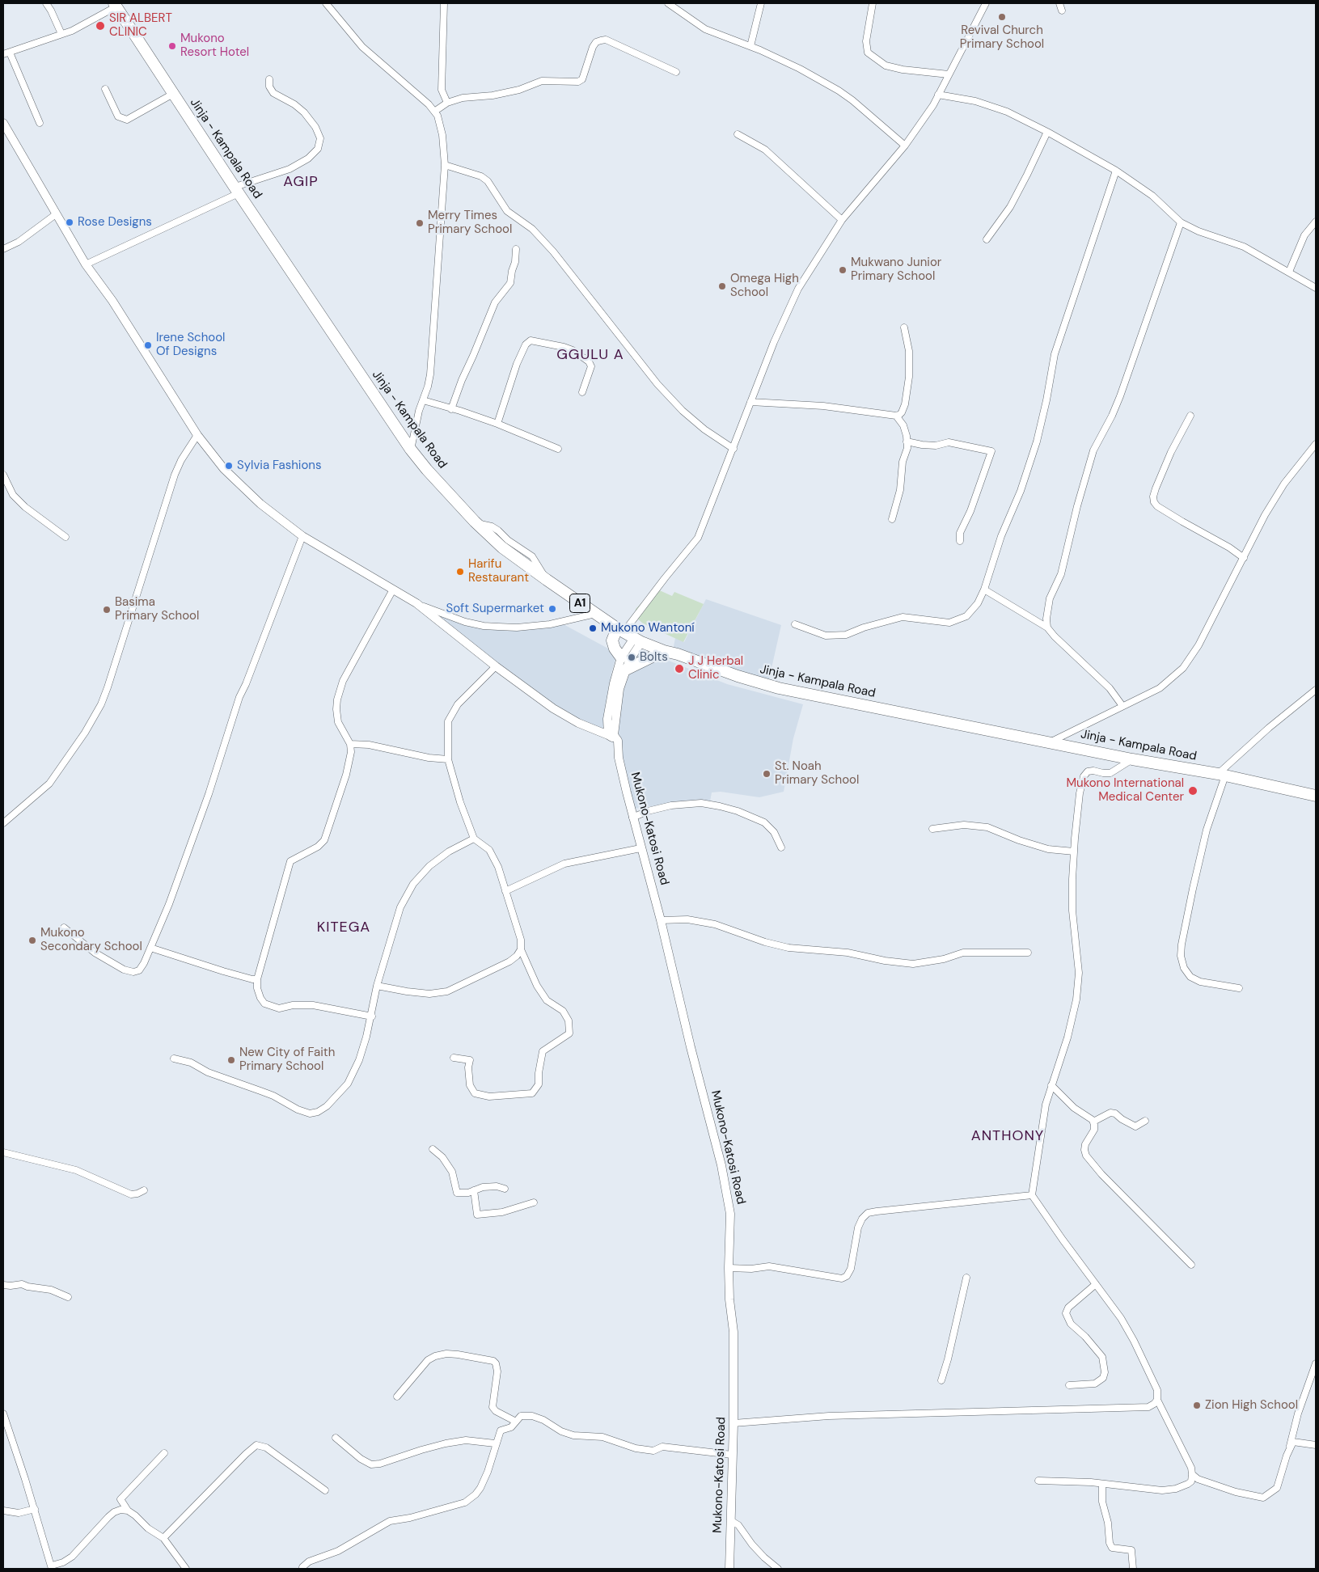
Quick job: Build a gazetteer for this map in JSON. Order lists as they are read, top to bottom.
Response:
{
  "streets": {
    "highway": ["Jinja - Kampala Road", "A1"],
    "main road": ["Mukono-Katosi Road"]
  },
  "districts": [
    "AGIP",
    "GGULU A",
    "KITEGA",
    "ANTHONY"
  ],
  "places": [
    "Revival Church Primary School",
    "SIR ALBERT CLINIC",
    "Mukono Resort Hotel",
    "Rose Designs",
    "Merry Times Primary School",
    "Mukwano Junior Primary School",
    "Omega High School",
    "Irene School Of Designs",
    "Sylvia Fashions",
    "Harifu Restaurant",
    "Soft Supermarket",
    "Basima Primary School",
    "Mukono Wantoní",
    "Bolts",
    "J J Herbal Clinic",
    "St. Noah Primary School",
    "Mukono International Medical Center",
    "Mukono Secondary School",
    "New City of Faith Primary School",
    "Zion High School"
  ]
}
